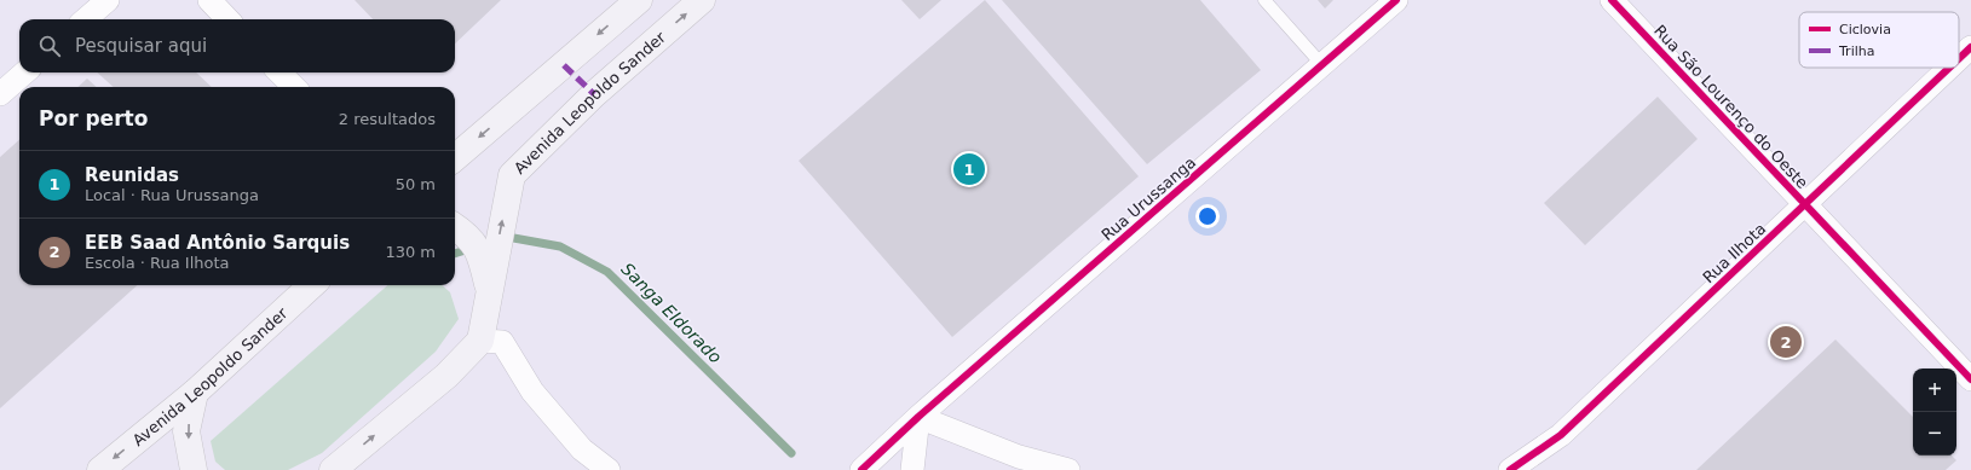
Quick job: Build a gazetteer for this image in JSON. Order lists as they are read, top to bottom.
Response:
{
  "streets": {
    "highway": ["Avenida Leopoldo Sander"],
    "street": ["Rua São Lourenço do Oeste", "Rua Urussanga", "Rua Ilhota"]
  },
  "crossings": [
    ["Rua São Lourenço do Oeste", "Rua Ilhota"]
  ],
  "water": ["Sanga Eldorado"],
  "legend": ["Ciclovia", "Trilha"],
  "page": {
    "search": "Pesquisar aqui",
    "heading": ["Por perto", "2 resultados"],
    "list": [
      {
        "mark": "1",
        "name": "Reunidas",
        "note": "Local · Rua Urussanga",
        "value": "50 m"
      },
      {
        "mark": "2",
        "name": "EEB Saad Antônio Sarquis",
        "note": "Escola · Rua Ilhota",
        "value": "130 m"
      }
    ],
    "pins": ["1", "2"],
    "map_buttons": ["+", "−"]
  }
}
